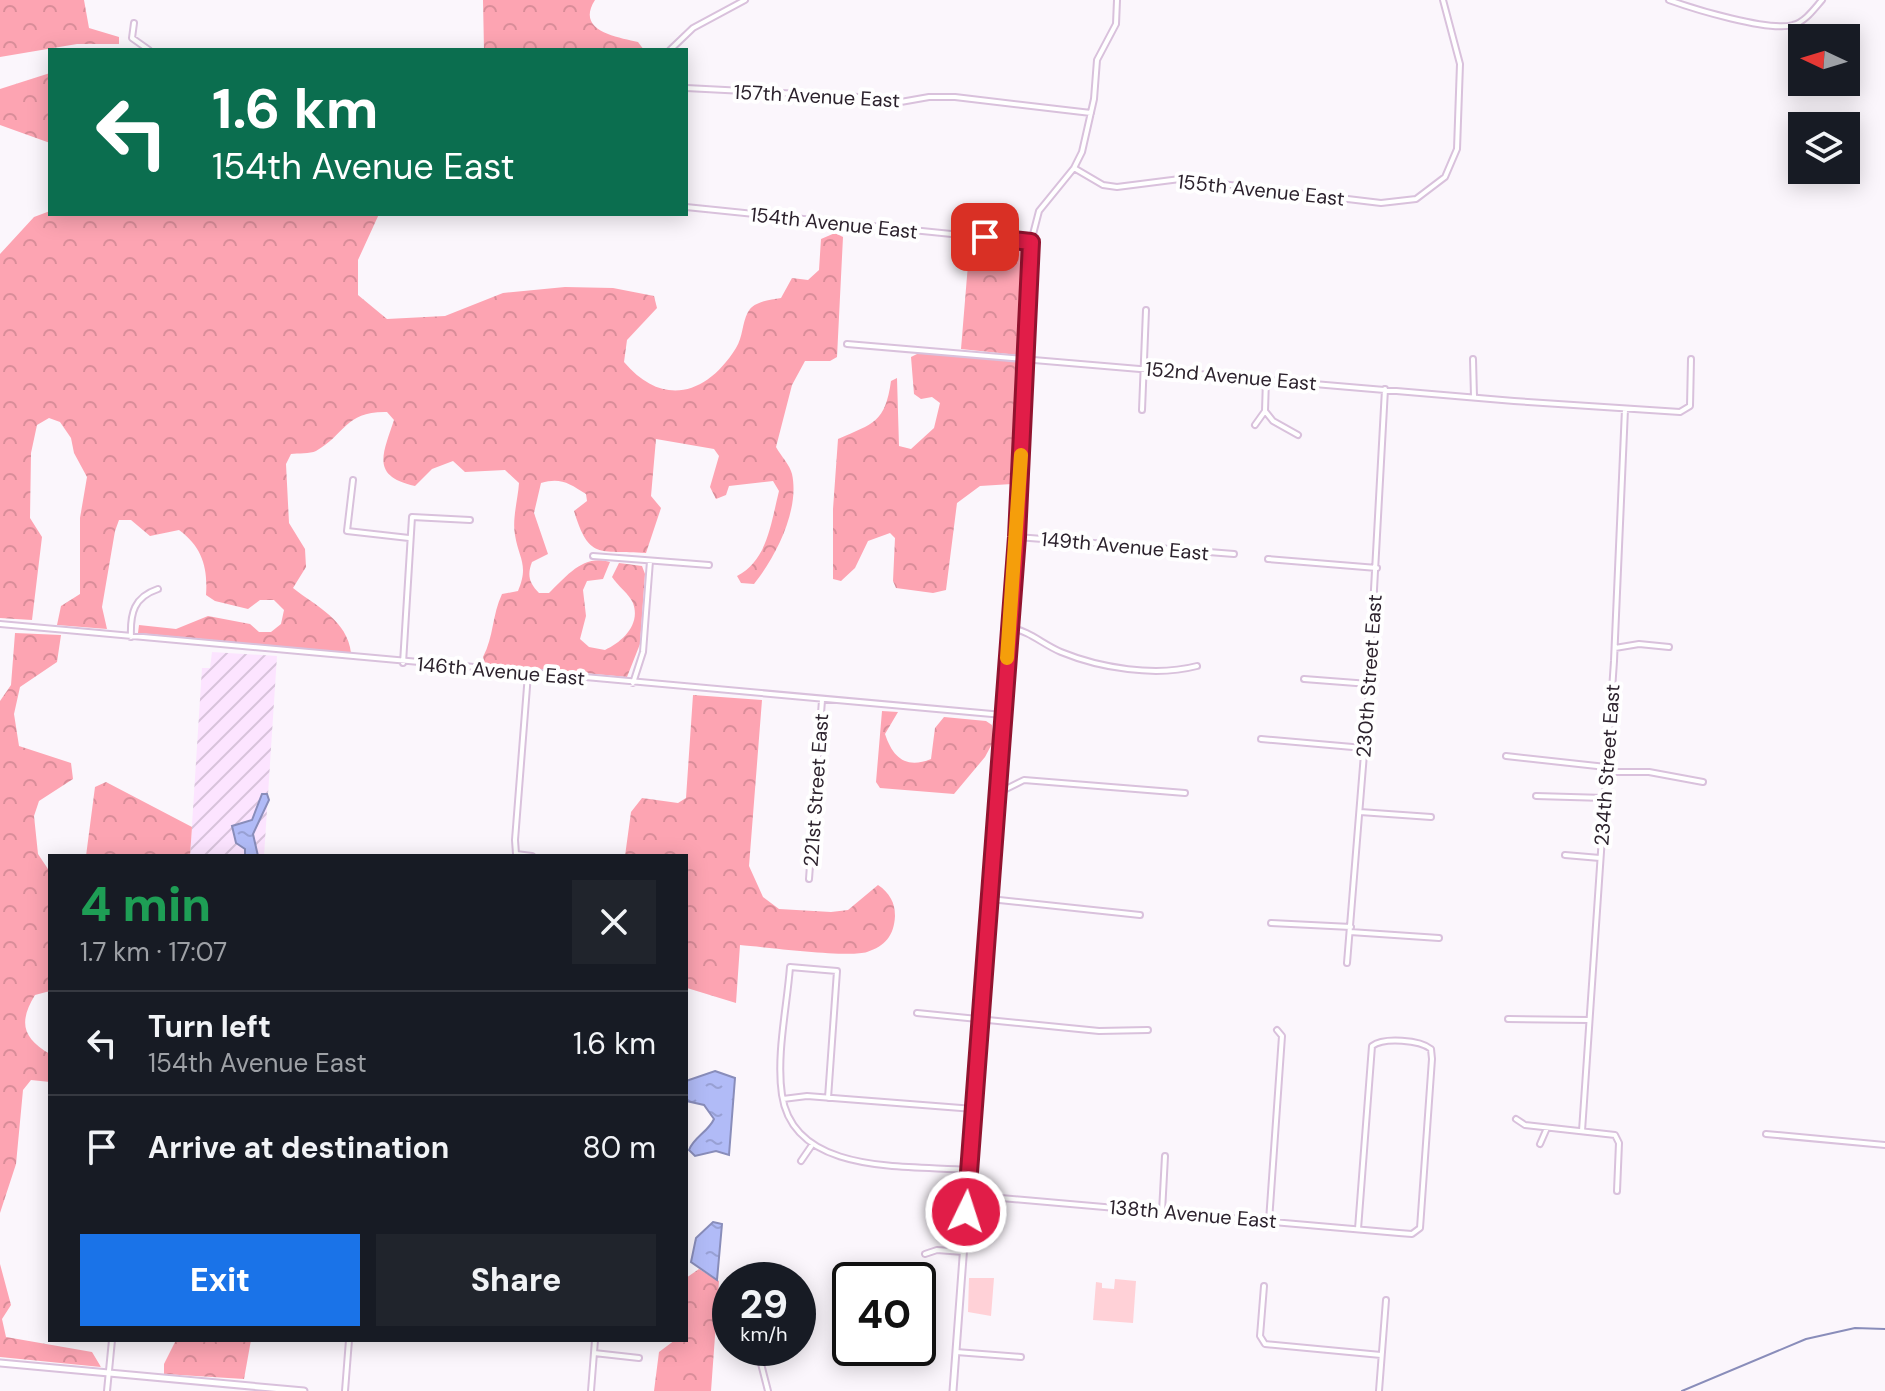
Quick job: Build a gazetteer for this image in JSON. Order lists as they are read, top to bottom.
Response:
{
  "streets": {
    "street": [
      "157th Avenue East",
      "155th Avenue East",
      "154th Avenue East",
      "152nd Avenue East",
      "149th Avenue East",
      "146th Avenue East",
      "230th Street East",
      "234th Street East",
      "221st Street East",
      "138th Avenue East"
    ]
  },
  "crossings": [
    ["152nd Avenue East", "230th Street East"],
    ["152nd Avenue East", "234th Street East"],
    ["146th Avenue East", "221st Street East"]
  ],
  "north": "left",
  "page": {
    "turn": ["1.6 km", "154th Avenue East"],
    "heading": ["4 min", "1.7 km · 17:07"],
    "list": [
      {
        "name": "Turn left",
        "note": "154th Avenue East",
        "value": "1.6 km"
      },
      {
        "name": "Arrive at destination",
        "value": "80 m"
      }
    ],
    "buttons": ["Exit", "Share"],
    "speed": "29 km/h",
    "limit": "40"
  }
}
